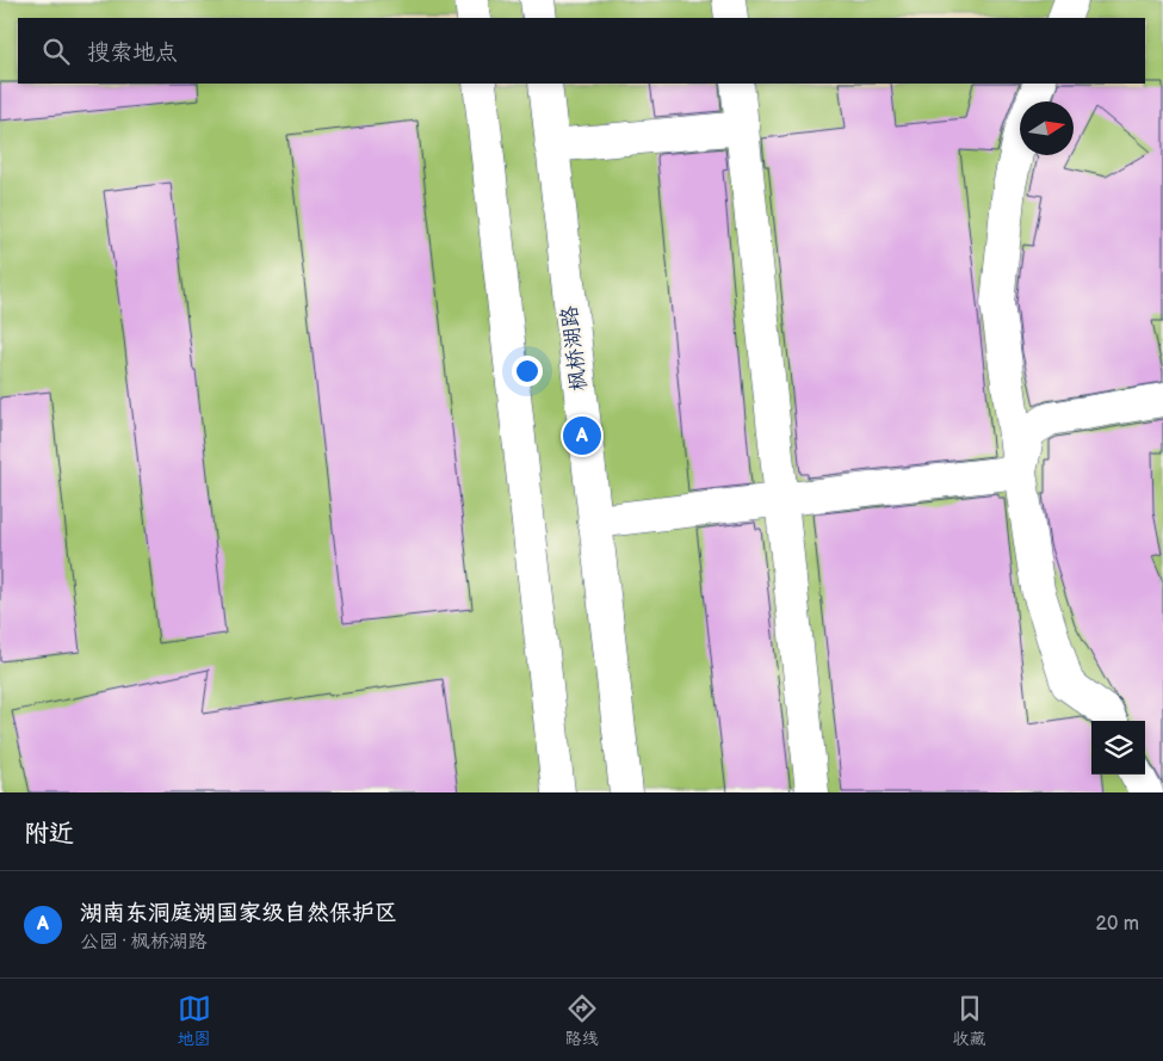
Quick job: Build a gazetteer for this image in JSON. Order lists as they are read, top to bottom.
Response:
{
  "streets": {
    "street": ["枫桥湖路"]
  },
  "north": "right",
  "page": {
    "search": "搜索地点",
    "pins": "A",
    "heading": "附近",
    "list": [
      {
        "mark": "A",
        "name": "湖南东洞庭湖国家级自然保护区",
        "note": "公园 · 枫桥湖路",
        "value": "20 m"
      }
    ],
    "nav": ["地图", "路线", "收藏"]
  }
}
